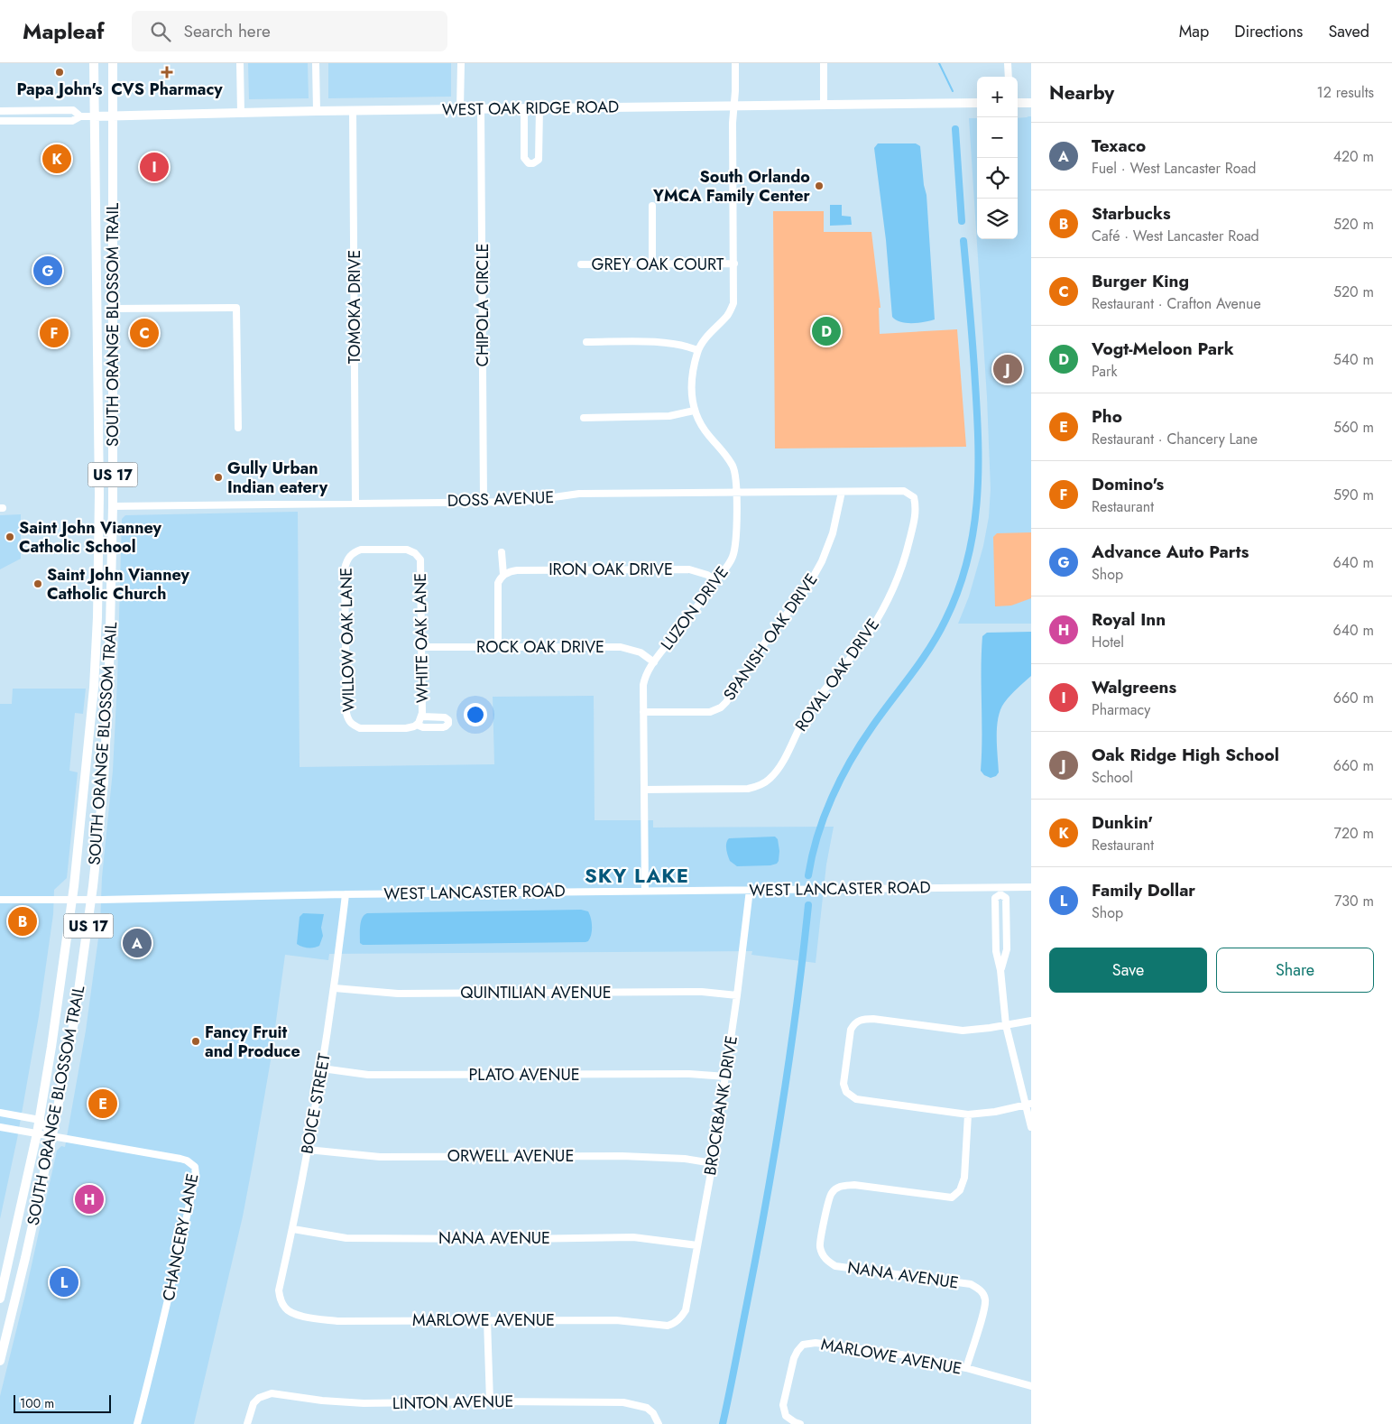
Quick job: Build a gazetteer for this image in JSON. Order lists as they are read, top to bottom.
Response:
{
  "streets": {
    "main road": ["WEST OAK RIDGE ROAD", "SOUTH ORANGE BLOSSOM TRAIL", "US 17"],
    "street": [
      "GREY OAK COURT",
      "CHIPOLA CIRCLE",
      "TOMOKA DRIVE",
      "DOSS AVENUE",
      "IRON OAK DRIVE",
      "LUZON DRIVE",
      "SPANISH OAK DRIVE",
      "WHITE OAK LANE",
      "WILLOW OAK LANE",
      "ROCK OAK DRIVE",
      "ROYAL OAK DRIVE",
      "WEST LANCASTER ROAD",
      "QUINTILIAN AVENUE",
      "PLATO AVENUE",
      "BOICE STREET",
      "BROCKBANK DRIVE",
      "ORWELL AVENUE",
      "CHANCERY LANE",
      "NANA AVENUE",
      "MARLOWE AVENUE",
      "LINTON AVENUE"
    ]
  },
  "crossings": [
    ["WEST OAK RIDGE ROAD", "CHIPOLA CIRCLE"],
    ["WEST OAK RIDGE ROAD", "TOMOKA DRIVE"],
    ["WEST OAK RIDGE ROAD", "SOUTH ORANGE BLOSSOM TRAIL"],
    ["WEST OAK RIDGE ROAD", "LUZON DRIVE"],
    ["GREY OAK COURT", "LUZON DRIVE"],
    ["CHIPOLA CIRCLE", "DOSS AVENUE"],
    ["TOMOKA DRIVE", "DOSS AVENUE"],
    ["SOUTH ORANGE BLOSSOM TRAIL", "DOSS AVENUE"],
    ["SOUTH ORANGE BLOSSOM TRAIL", "WEST LANCASTER ROAD"],
    ["SOUTH ORANGE BLOSSOM TRAIL", "CHANCERY LANE"],
    ["DOSS AVENUE", "LUZON DRIVE"],
    ["DOSS AVENUE", "SPANISH OAK DRIVE"],
    ["DOSS AVENUE", "ROYAL OAK DRIVE"],
    ["IRON OAK DRIVE", "LUZON DRIVE"],
    ["LUZON DRIVE", "SPANISH OAK DRIVE"],
    ["LUZON DRIVE", "ROCK OAK DRIVE"],
    ["LUZON DRIVE", "ROYAL OAK DRIVE"],
    ["LUZON DRIVE", "WEST LANCASTER ROAD"],
    ["WHITE OAK LANE", "WILLOW OAK LANE"],
    ["WHITE OAK LANE", "ROCK OAK DRIVE"],
    ["WEST LANCASTER ROAD", "BOICE STREET"],
    ["WEST LANCASTER ROAD", "BROCKBANK DRIVE"],
    ["QUINTILIAN AVENUE", "BOICE STREET"],
    ["QUINTILIAN AVENUE", "BROCKBANK DRIVE"],
    ["PLATO AVENUE", "BOICE STREET"],
    ["PLATO AVENUE", "BROCKBANK DRIVE"],
    ["BOICE STREET", "ORWELL AVENUE"],
    ["BOICE STREET", "NANA AVENUE"],
    ["BOICE STREET", "MARLOWE AVENUE"],
    ["BROCKBANK DRIVE", "ORWELL AVENUE"],
    ["BROCKBANK DRIVE", "NANA AVENUE"],
    ["BROCKBANK DRIVE", "MARLOWE AVENUE"],
    ["NANA AVENUE", "MARLOWE AVENUE"]
  ],
  "districts": ["SKY LAKE"],
  "places": {
    "other": [
      "Papa John's",
      "South Orlando YMCA Family Center",
      "Gully Urban Indian eatery",
      "Saint John Vianney Catholic School",
      "Saint John Vianney Catholic Church",
      "Fancy Fruit and Produce"
    ],
    "health": ["CVS Pharmacy"]
  },
  "scale_bar": "100 m",
  "page": {
    "header": "Mapleaf",
    "search": "Search here",
    "nav": ["Map", "Directions", "Saved"],
    "heading": ["Nearby", "12 results"],
    "map_buttons": ["+", "−"],
    "list": [
      {
        "mark": "A",
        "name": "Texaco",
        "note": "Fuel · West Lancaster Road",
        "value": "420 m"
      },
      {
        "mark": "B",
        "name": "Starbucks",
        "note": "Café · West Lancaster Road",
        "value": "520 m"
      },
      {
        "mark": "C",
        "name": "Burger King",
        "note": "Restaurant · Crafton Avenue",
        "value": "520 m"
      },
      {
        "mark": "D",
        "name": "Vogt-Meloon Park",
        "note": "Park",
        "value": "540 m"
      },
      {
        "mark": "E",
        "name": "Pho",
        "note": "Restaurant · Chancery Lane",
        "value": "560 m"
      },
      {
        "mark": "F",
        "name": "Domino's",
        "note": "Restaurant",
        "value": "590 m"
      },
      {
        "mark": "G",
        "name": "Advance Auto Parts",
        "note": "Shop",
        "value": "640 m"
      },
      {
        "mark": "H",
        "name": "Royal Inn",
        "note": "Hotel",
        "value": "640 m"
      },
      {
        "mark": "I",
        "name": "Walgreens",
        "note": "Pharmacy",
        "value": "660 m"
      },
      {
        "mark": "J",
        "name": "Oak Ridge High School",
        "note": "School",
        "value": "660 m"
      },
      {
        "mark": "K",
        "name": "Dunkin'",
        "note": "Restaurant",
        "value": "720 m"
      },
      {
        "mark": "L",
        "name": "Family Dollar",
        "note": "Shop",
        "value": "730 m"
      }
    ],
    "pins": [
      "K",
      "I",
      "G",
      "D",
      "C",
      "F",
      "J",
      "B",
      "A",
      "E",
      "H",
      "L"
    ],
    "buttons": ["Save", "Share"],
    "scale": "100 m"
  }
}
